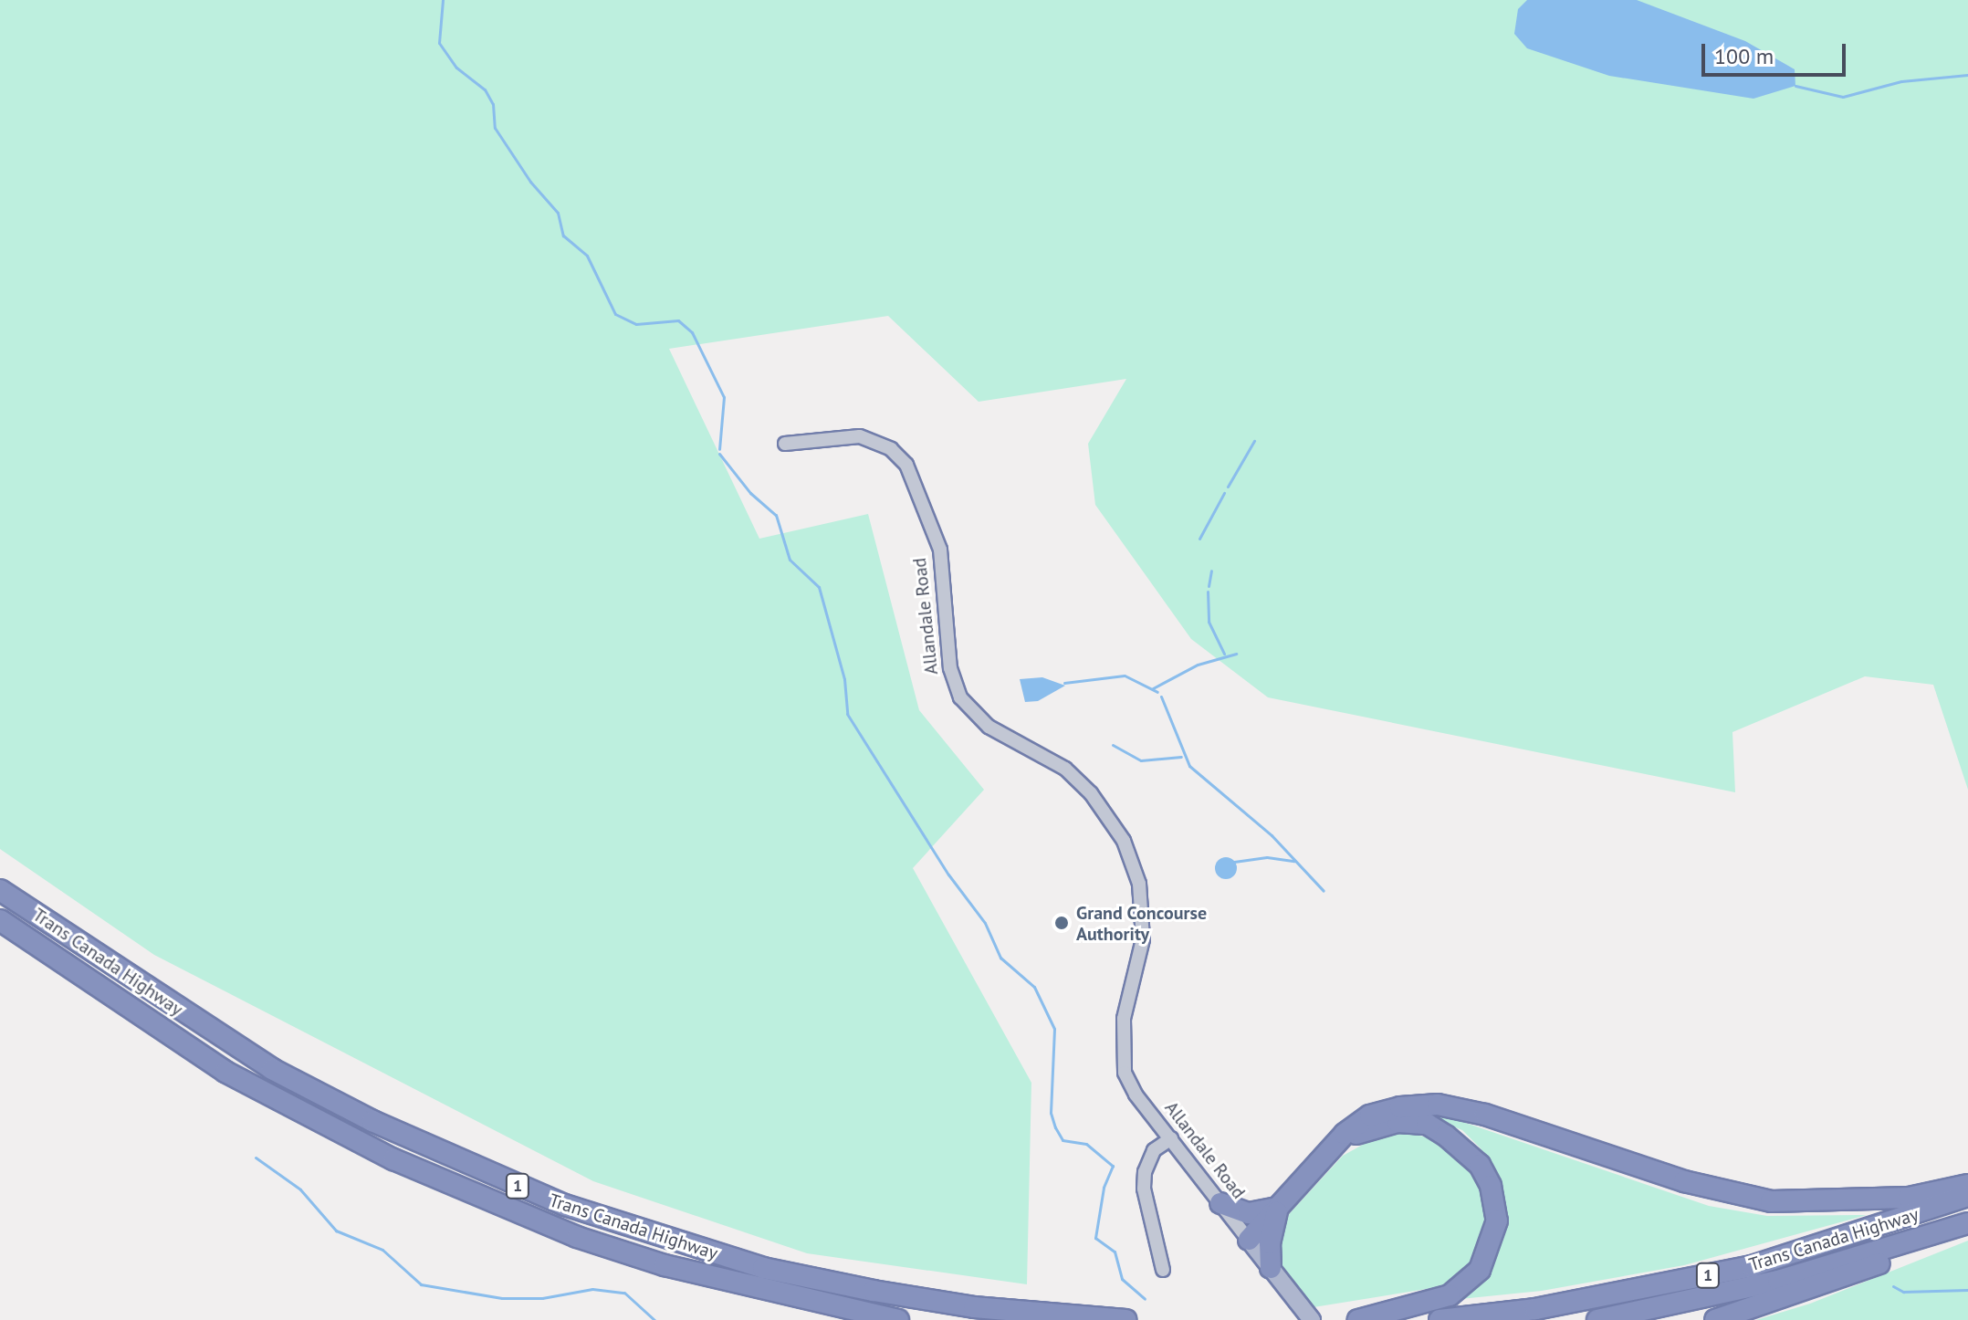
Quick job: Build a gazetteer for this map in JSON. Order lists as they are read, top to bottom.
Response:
{
  "streets": {
    "highway": ["Trans Canada Highway", "1"],
    "main road": ["Allandale Road"]
  },
  "places": ["Grand Concourse Authority"],
  "scale_bar": "100 m"
}
